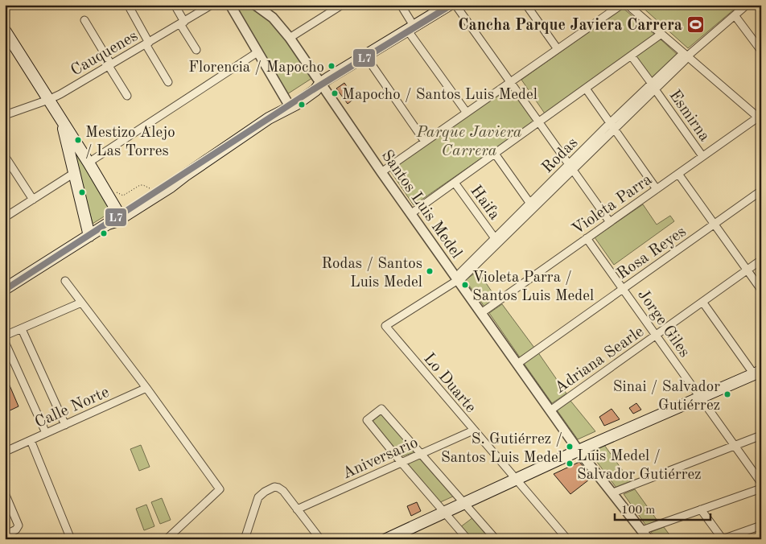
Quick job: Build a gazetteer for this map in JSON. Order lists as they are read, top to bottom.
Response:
{
  "streets": {
    "street": [
      "Cauquenes",
      "Esmirna",
      "Rodas",
      "Haifa",
      "Santos Luis Medel",
      "Violeta Parra",
      "Rosa Reyes",
      "Jorge Giles",
      "Adriana Searle",
      "Lo Duarte",
      "Calle Norte",
      "Aniversario"
    ]
  },
  "crossings": [
    ["Esmirna", "Rodas"],
    ["Esmirna", "Violeta Parra"],
    ["Rodas", "Haifa"],
    ["Rodas", "Santos Luis Medel"],
    ["Rodas", "Lo Duarte"],
    ["Santos Luis Medel", "Violeta Parra"],
    ["Santos Luis Medel", "Rosa Reyes"],
    ["Santos Luis Medel", "Adriana Searle"],
    ["Santos Luis Medel", "Lo Duarte"],
    ["Violeta Parra", "Jorge Giles"],
    ["Rosa Reyes", "Jorge Giles"],
    ["Jorge Giles", "Adriana Searle"],
    ["Lo Duarte", "Aniversario"]
  ],
  "parks": ["Parque Javiera Carrera"],
  "places": {
    "sports": ["Cancha Parque Javiera Carrera"],
    "other": [
      "Florencia / Mapocho",
      "Mapocho / Santos Luis Medel",
      "Mestizo Alejo / Las Torres",
      "Rodas / Santos Luis Medel",
      "Violeta Parra / Santos Luis Medel",
      "Sinai / Salvador Gutiérrez",
      "S. Gutiérrez / Santos Luis Medel",
      "Luis Medel / Salvador Gutiérrez"
    ]
  },
  "lines": ["transit line L7"],
  "scale_bar": "100 m"
}
